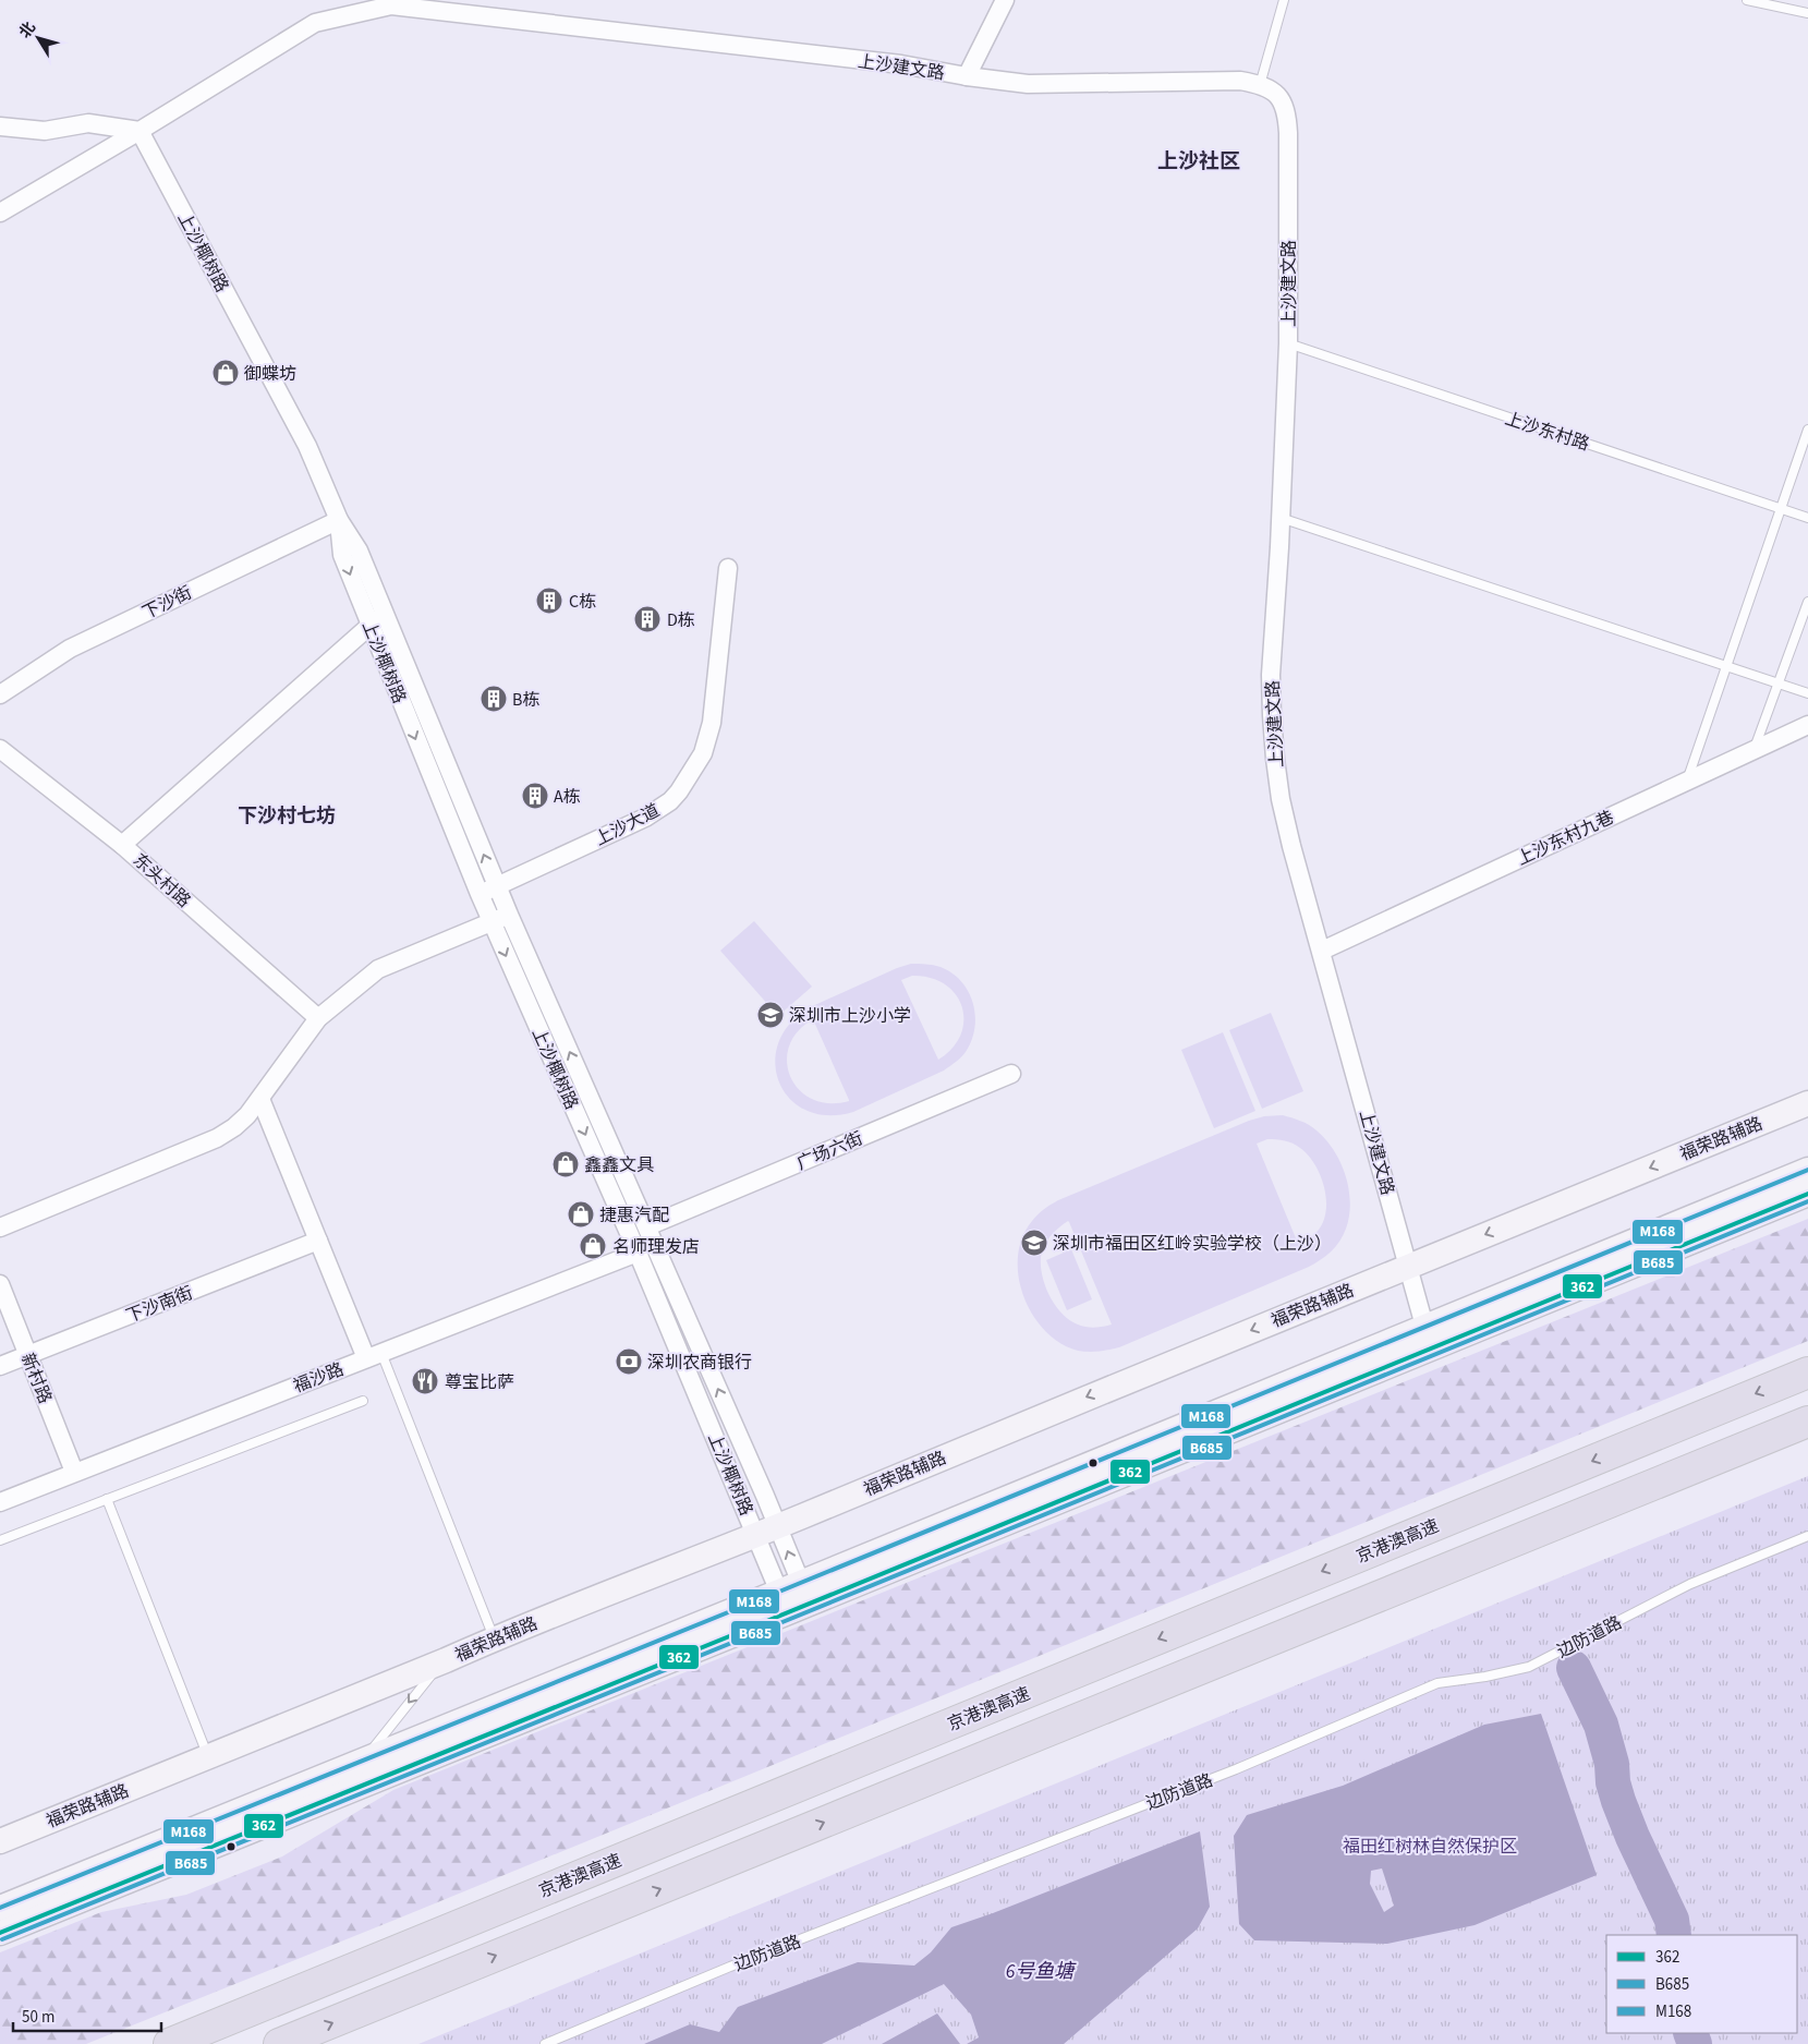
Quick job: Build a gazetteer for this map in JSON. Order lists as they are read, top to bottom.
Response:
{
  "streets": {
    "highway": ["京港澳高速"],
    "main road": ["福荣路辅路"],
    "street": [
      "上沙建文路",
      "上沙椰树路",
      "下沙街",
      "上沙大道",
      "上沙东村九巷",
      "东头村路",
      "广场六街",
      "下沙南街",
      "福沙路",
      "新村路"
    ],
    "lane": ["上沙东村路", "边防道路"]
  },
  "crossings": [
    ["上沙建文路", "上沙东村路"],
    ["上沙建文路", "上沙东村九巷"],
    ["上沙建文路", "福荣路辅路"],
    ["上沙椰树路", "下沙街"],
    ["上沙椰树路", "上沙大道"],
    ["上沙椰树路", "福荣路辅路"],
    ["上沙椰树路", "广场六街"],
    ["上沙椰树路", "福沙路"],
    ["下沙南街", "新村路"],
    ["福沙路", "新村路"]
  ],
  "districts": ["上沙社区", "下沙村七坊"],
  "water": ["6号鱼塘"],
  "parks": ["福田红树林自然保护区"],
  "places": {
    "shop": [
      "御蝶坊",
      "鑫鑫文具",
      "捷惠汽配",
      "名师理发店"
    ],
    "building": [
      "C栋",
      "D栋",
      "B栋",
      "A栋"
    ],
    "school or university": ["深圳市上沙小学", "深圳市福田区红岭实验学校（上沙）"],
    "bank": ["深圳农商银行"],
    "restaurant": ["尊宝比萨"]
  },
  "lines": ["transit line M168", "transit line 362", "transit line B685"],
  "legend": ["362", "B685", "M168"],
  "scale_bar": "50 m",
  "north": "top left"
}
